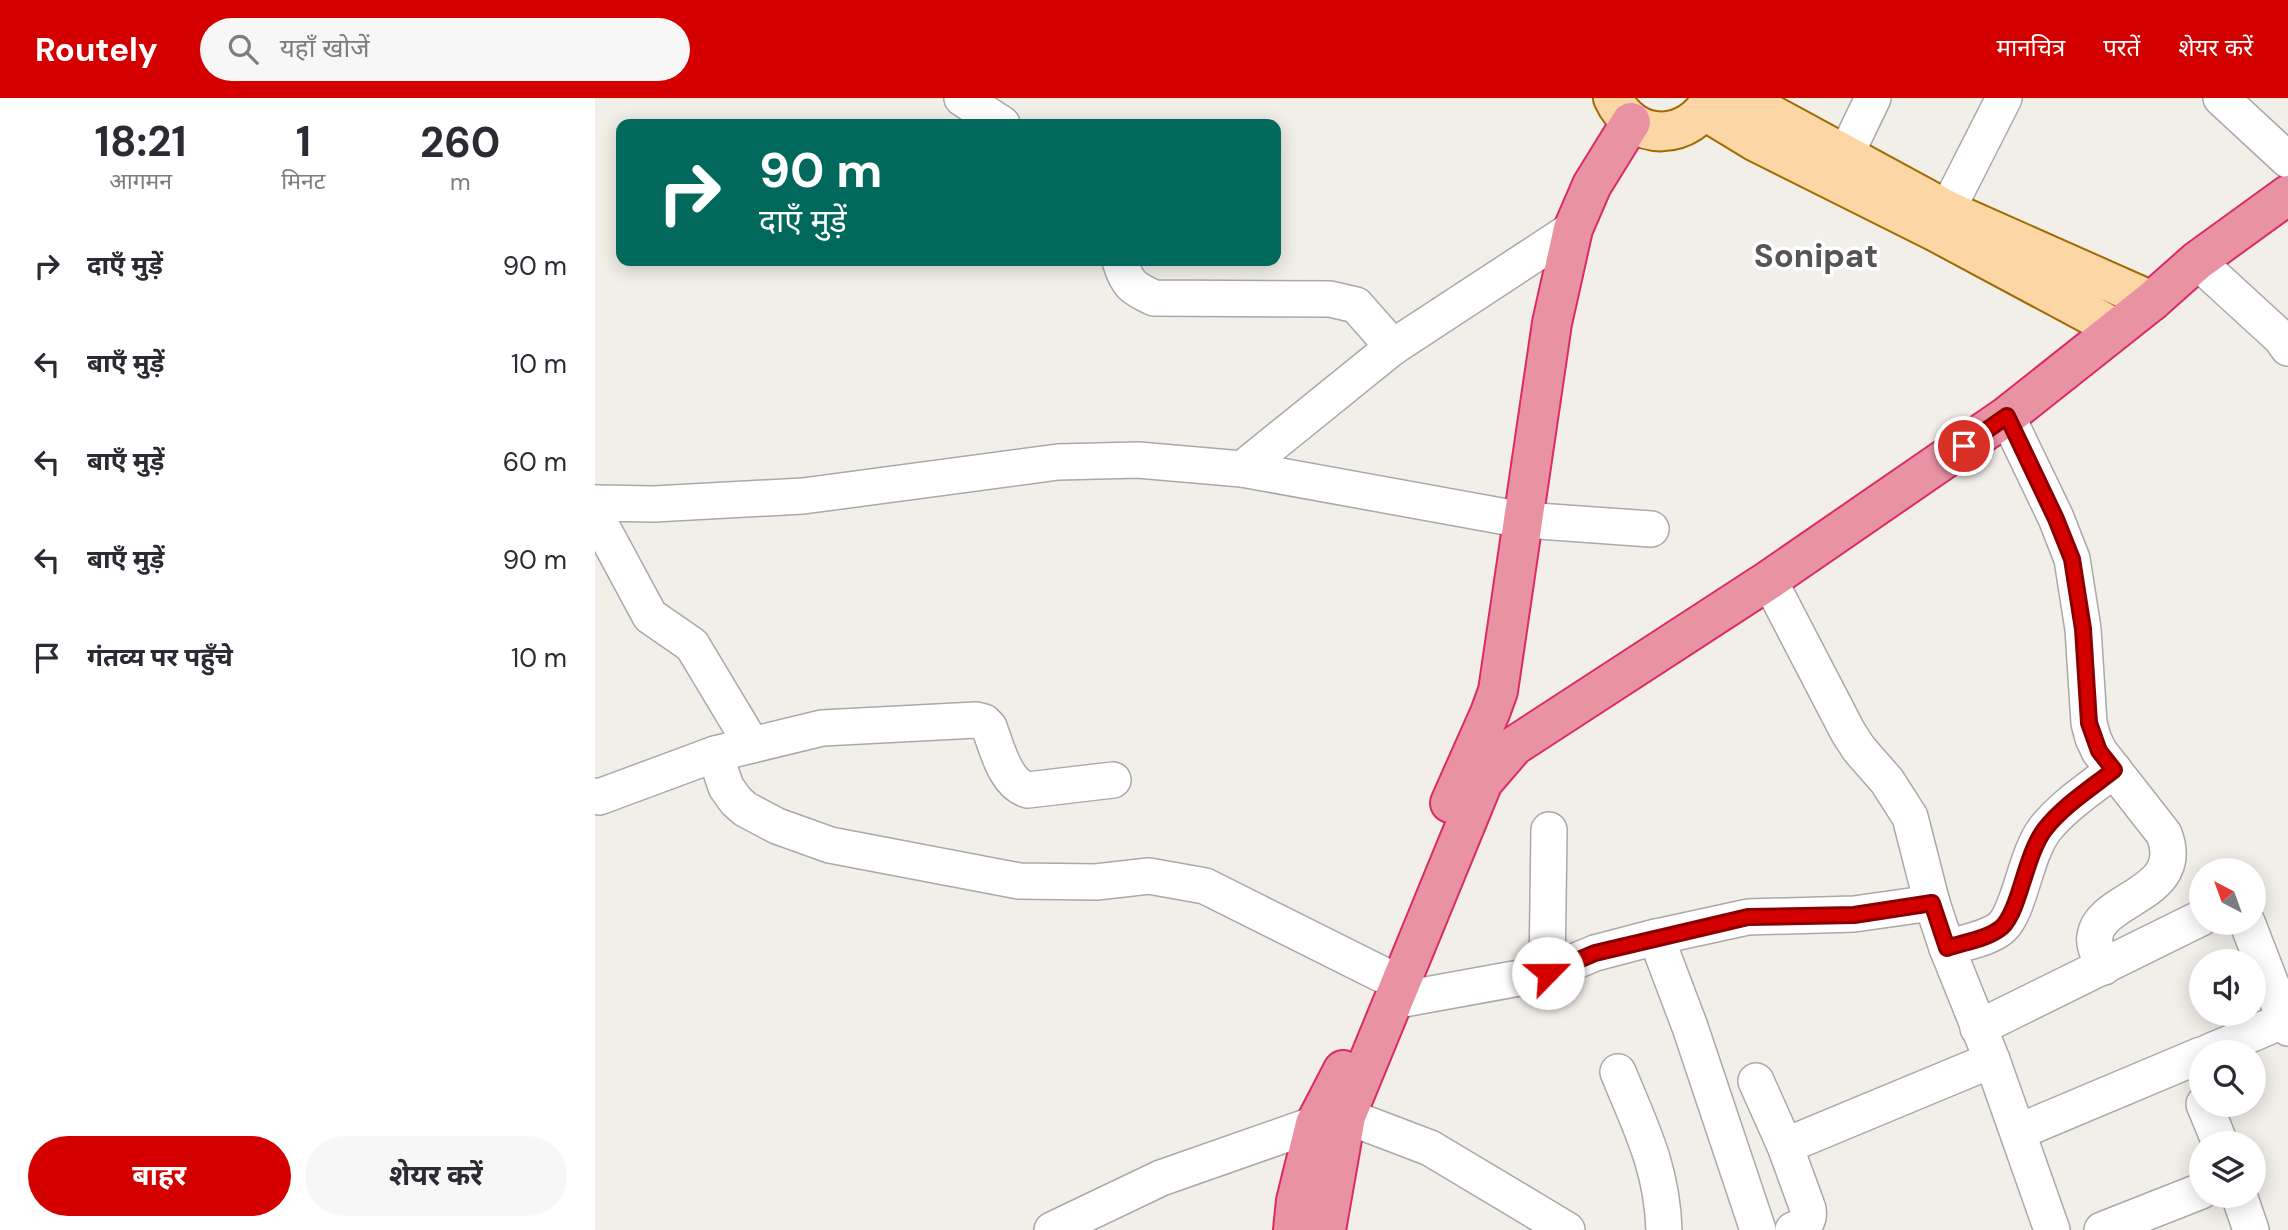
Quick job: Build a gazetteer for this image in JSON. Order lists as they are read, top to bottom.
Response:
{
  "districts": ["Sonipat"],
  "north": "top left",
  "page": {
    "header": "Routely",
    "search": "यहाँ खोजें",
    "nav": ["मानचित्र", "परतें", "शेयर करें"],
    "eta": [
      "18:21",
      "आगमन",
      "1",
      "मिनट",
      "260",
      "m"
    ],
    "turn": ["90 m", "दाएँ मुड़ें"],
    "list": [
      {
        "name": "दाएँ मुड़ें",
        "value": "90 m"
      },
      {
        "name": "बाएँ मुड़ें",
        "value": "10 m"
      },
      {
        "name": "बाएँ मुड़ें",
        "value": "60 m"
      },
      {
        "name": "बाएँ मुड़ें",
        "value": "90 m"
      },
      {
        "name": "गंतव्य पर पहुँचे",
        "value": "10 m"
      }
    ],
    "buttons": ["बाहर", "शेयर करें"]
  }
}
